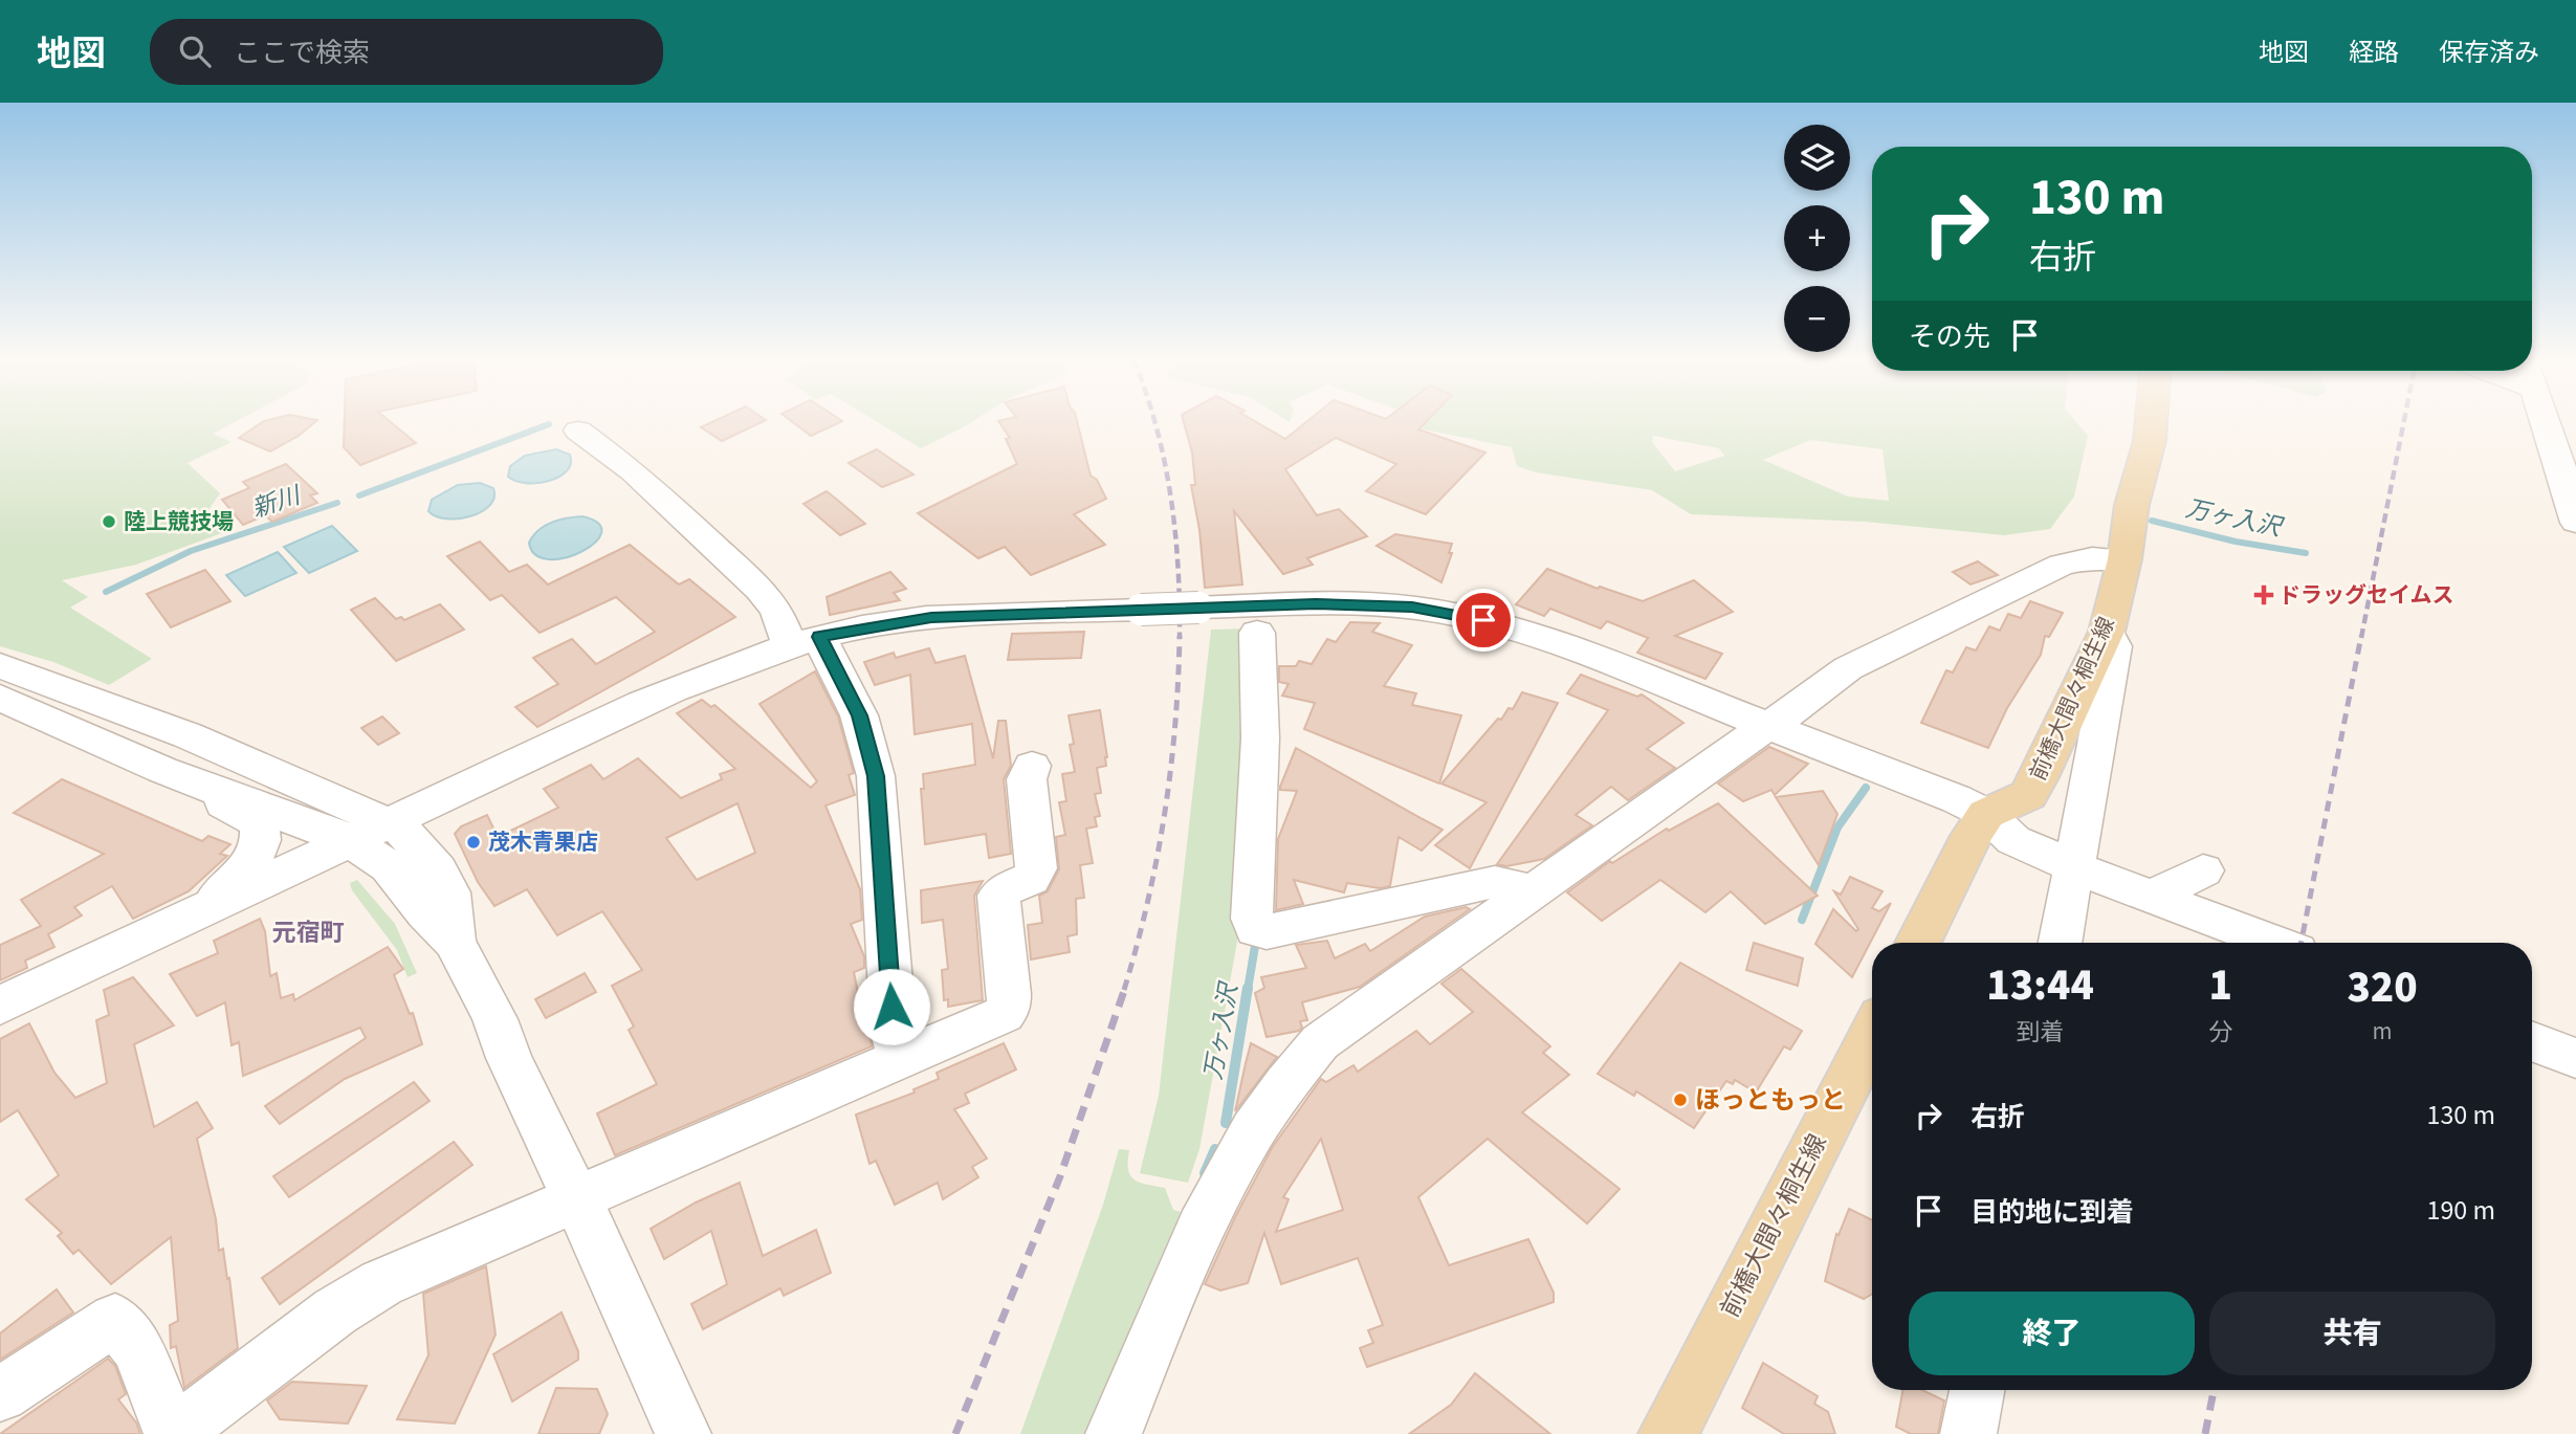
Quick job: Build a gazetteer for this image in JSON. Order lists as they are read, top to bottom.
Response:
{
  "streets": {
    "main road": ["前橋大間々桐生線"]
  },
  "districts": ["元宿町"],
  "water": ["新川", "万ヶ入沢"],
  "places": {
    "other": ["陸上競技場", "茂木青果店", "ほっともっと"],
    "health": ["ドラッグセイムス"]
  },
  "page": {
    "header": "地図",
    "search": "ここで検索",
    "nav": ["地図", "経路", "保存済み"],
    "map_buttons": ["+", "−"],
    "turn": ["130 m", "右折"],
    "then": "その先",
    "eta": [
      "13:44",
      "到着",
      "1",
      "分",
      "320",
      "m"
    ],
    "list": [
      {
        "name": "右折",
        "value": "130 m"
      },
      {
        "name": "目的地に到着",
        "value": "190 m"
      }
    ],
    "buttons": ["終了", "共有"]
  }
}
